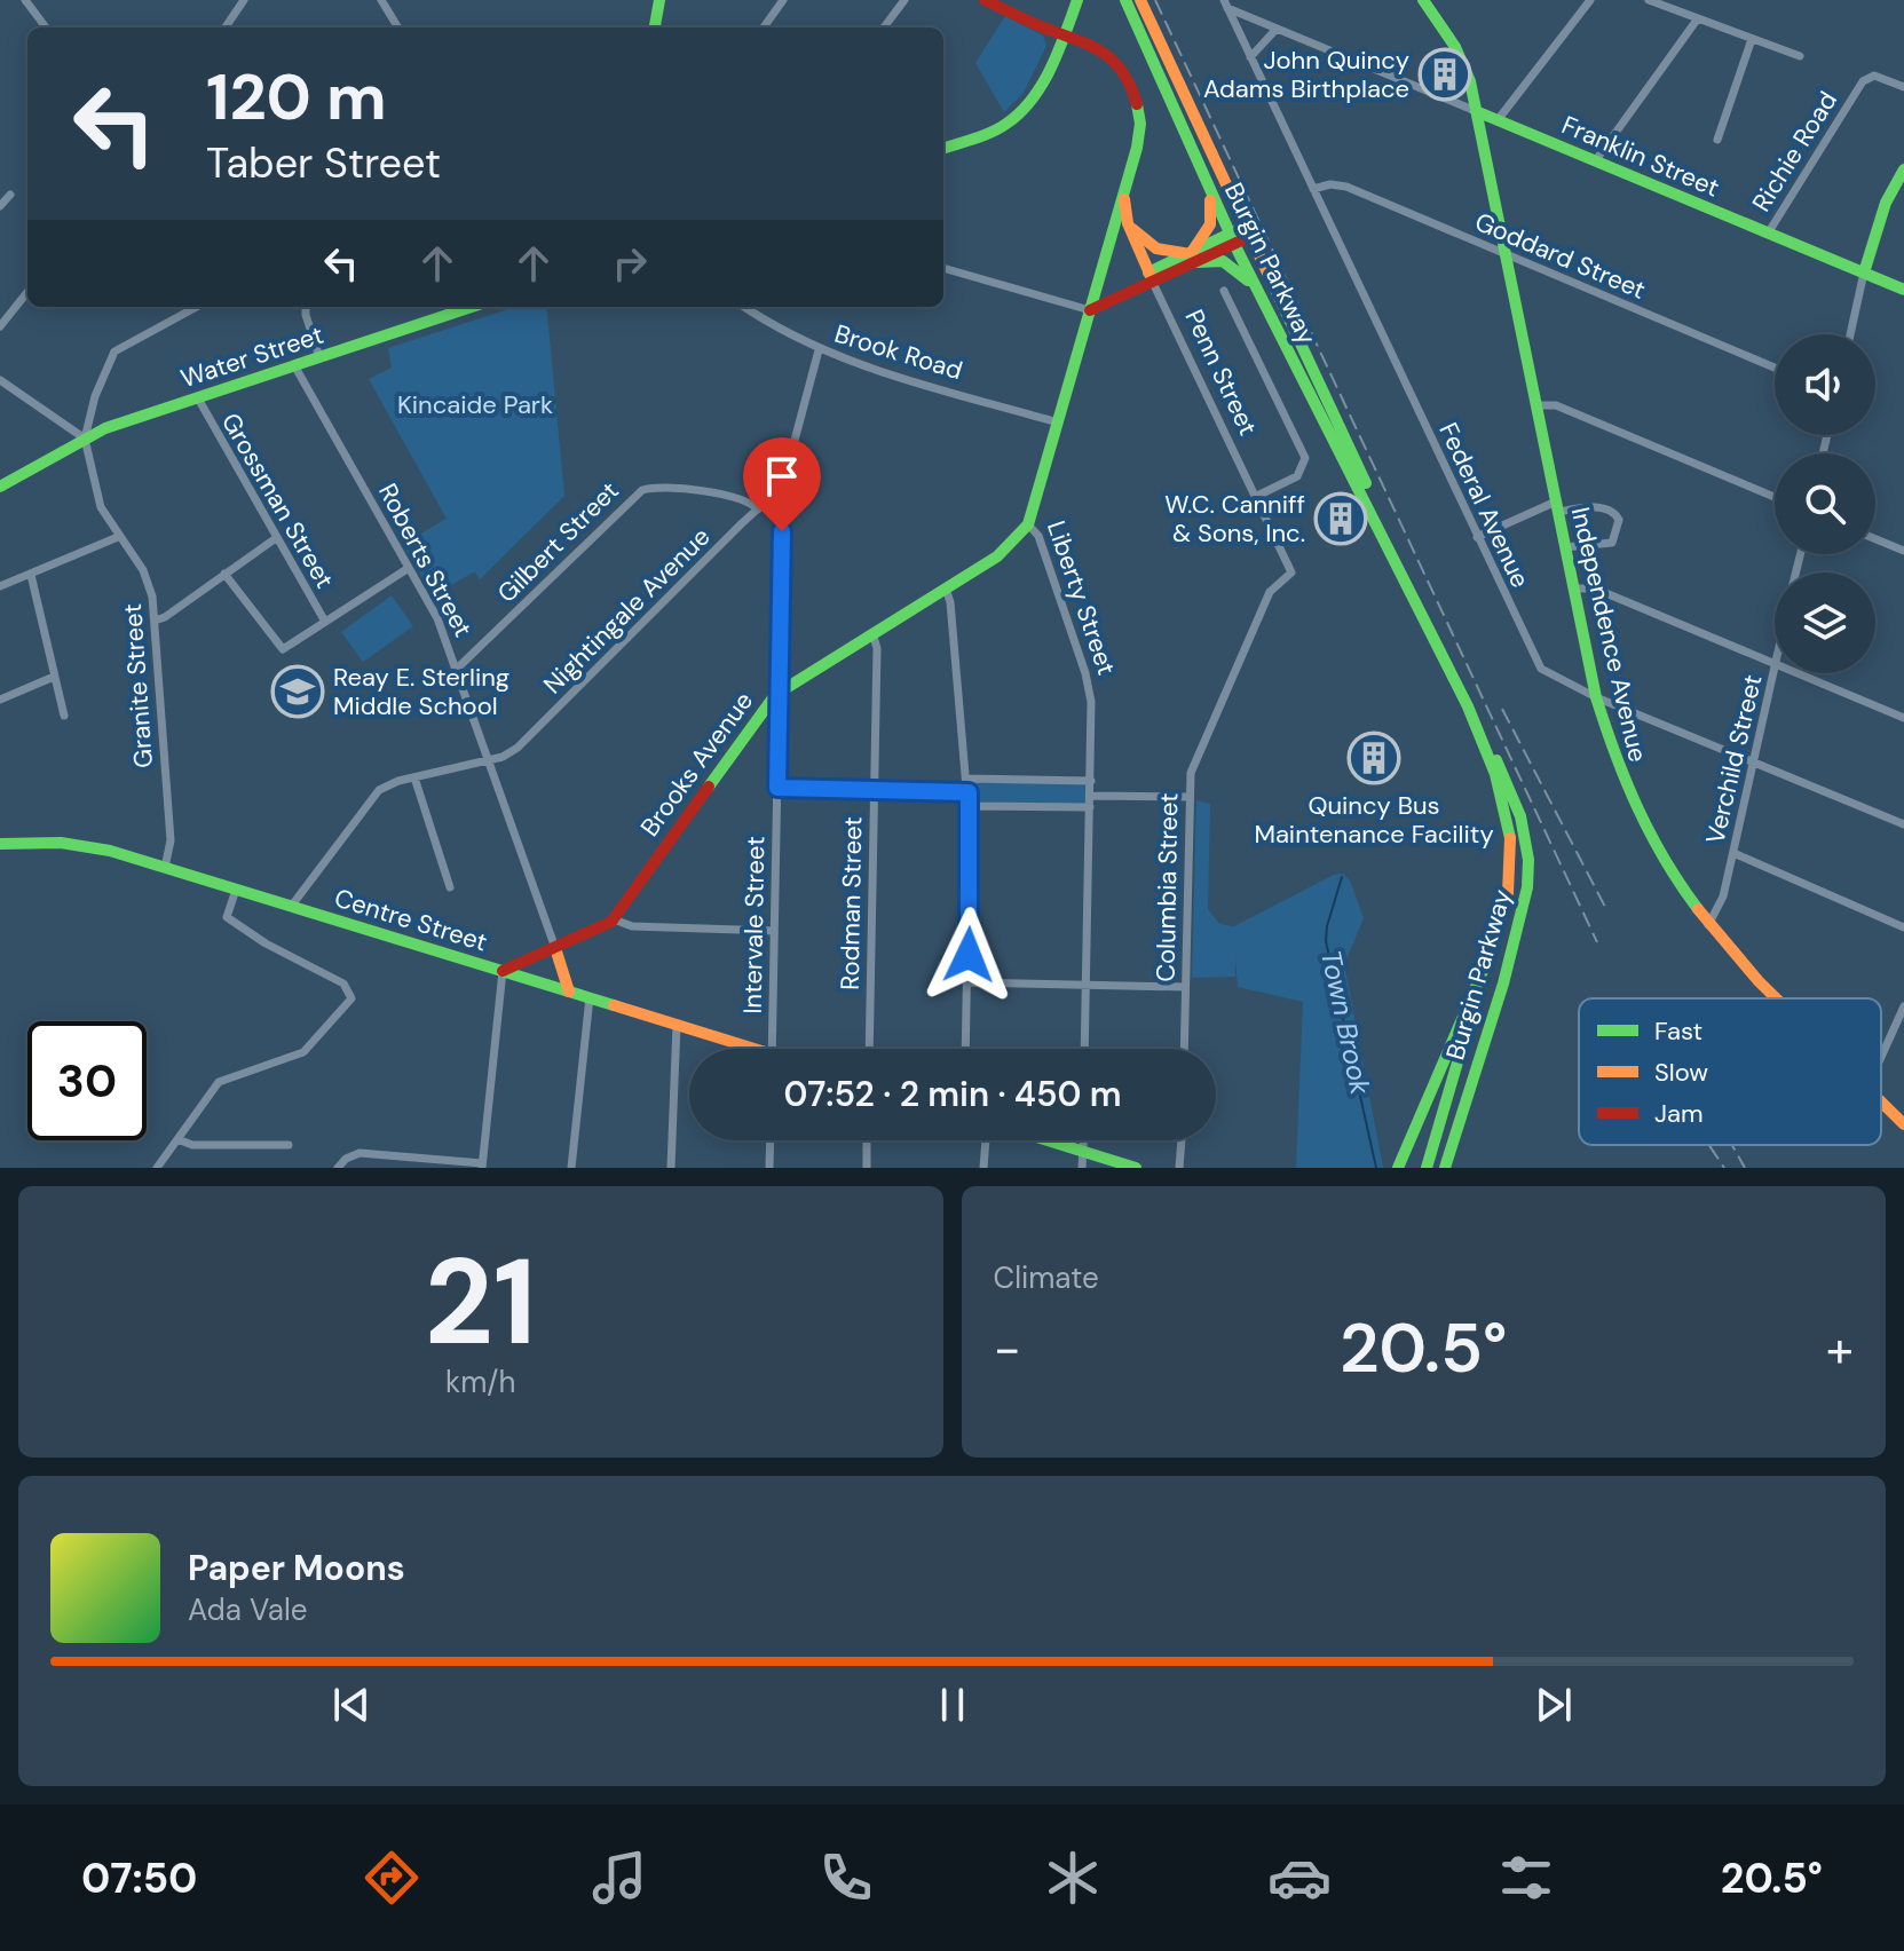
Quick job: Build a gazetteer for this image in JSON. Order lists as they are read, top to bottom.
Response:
{
  "streets": {
    "main road": [
      "Franklin Street",
      "Burgin Parkway",
      "Water Street",
      "Penn Street",
      "Roberts Street",
      "Liberty Street",
      "Independence Avenue",
      "Brooks Avenue",
      "Centre Street"
    ],
    "street": [
      "Richie Road",
      "Goddard Street",
      "Brook Road",
      "Grossman Street",
      "Federal Avenue",
      "Gilbert Street",
      "Nightingale Avenue",
      "Granite Street",
      "Verchild Street",
      "Columbia Street",
      "Rodman Street",
      "Intervale Street"
    ]
  },
  "crossings": [
    ["Richie Road", "Franklin Street"],
    ["Franklin Street", "Independence Avenue"],
    ["Goddard Street", "Federal Avenue"],
    ["Goddard Street", "Independence Avenue"],
    ["Brook Road", "Liberty Street"],
    ["Brook Road", "Intervale Street"],
    ["Water Street", "Grossman Street"],
    ["Water Street", "Roberts Street"],
    ["Water Street", "Granite Street"],
    ["Penn Street", "Liberty Street"],
    ["Penn Street", "Columbia Street"],
    ["Federal Avenue", "Independence Avenue"],
    ["Federal Avenue", "Verchild Street"],
    ["Gilbert Street", "Roberts Street"],
    ["Gilbert Street", "Nightingale Avenue"],
    ["Roberts Street", "Nightingale Avenue"],
    ["Roberts Street", "Brooks Avenue"],
    ["Roberts Street", "Centre Street"],
    ["Liberty Street", "Brooks Avenue"],
    ["Nightingale Avenue", "Centre Street"],
    ["Nightingale Avenue", "Intervale Street"],
    ["Independence Avenue", "Verchild Street"],
    ["Granite Street", "Centre Street"],
    ["Brooks Avenue", "Rodman Street"],
    ["Brooks Avenue", "Centre Street"],
    ["Brooks Avenue", "Intervale Street"]
  ],
  "water": ["Town Brook"],
  "parks": ["Kincaide Park"],
  "places": {
    "building": ["John Quincy Adams Birthplace", "W.C. Canniff & Sons, Inc.", "Quincy Bus Maintenance Facility"],
    "school or university": ["Reay E. Sterling Middle School"]
  },
  "legend": ["Fast", "Slow", "Jam"],
  "page": {
    "turn": ["120 m", "Taber Street"],
    "limit": "30",
    "trip": "07:52 · 2 min · 450 m",
    "tile": [
      ["21", "km/h"],
      "Climate"
    ],
    "heat": ["−", "20.5°", "+"],
    "song": ["Paper Moons", "Ada Vale"],
    "tabs": ["07:50", "20.5°"]
  }
}
